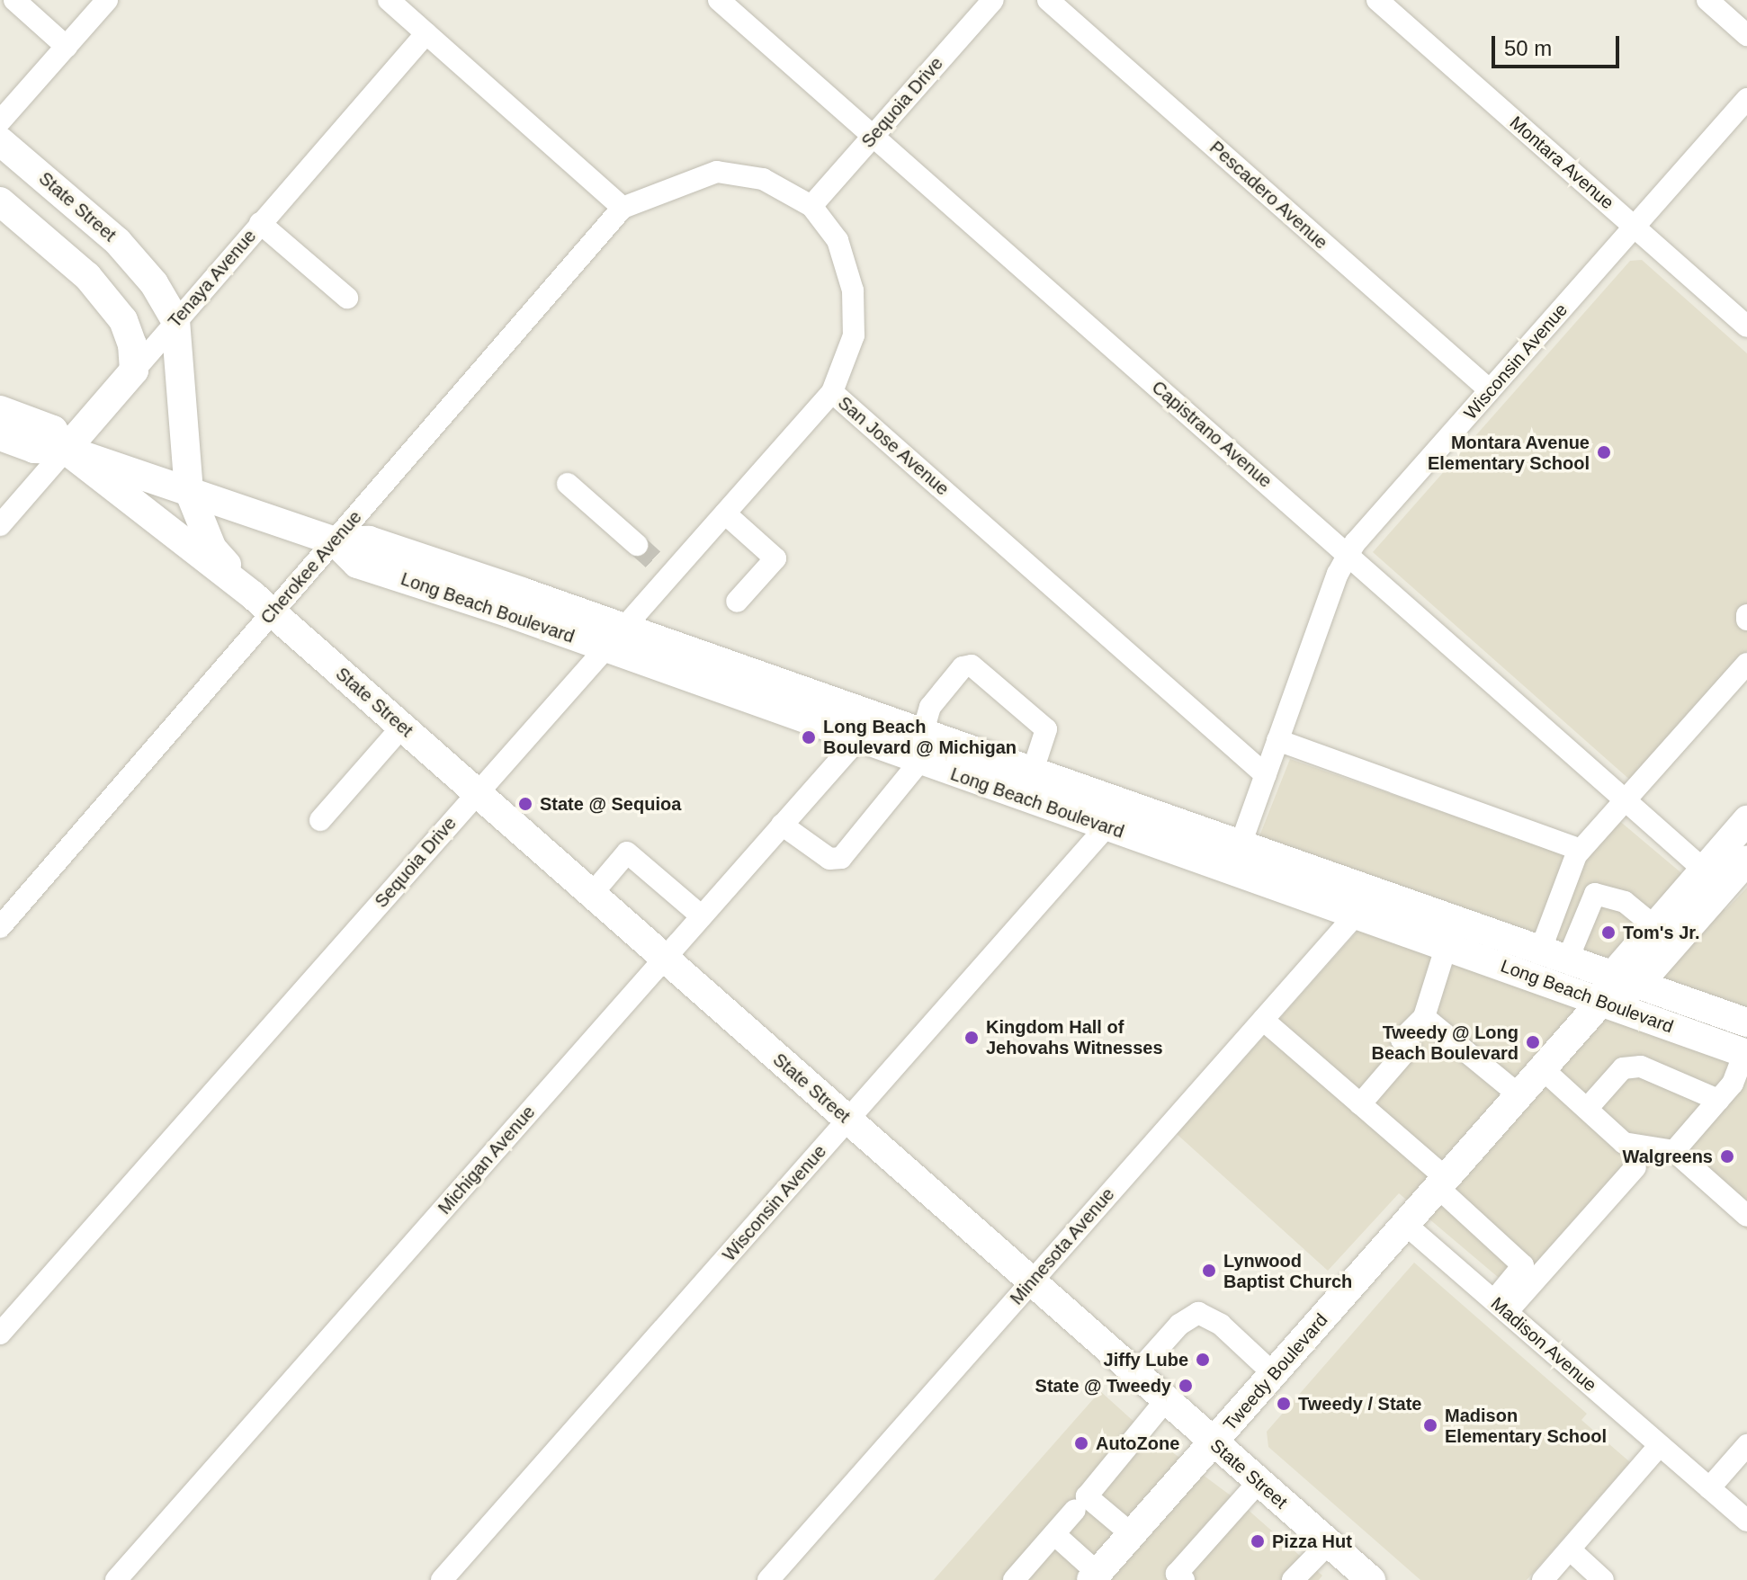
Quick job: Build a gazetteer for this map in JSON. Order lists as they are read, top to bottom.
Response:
{
  "streets": {
    "main road": [
      "State Street",
      "Tenaya Avenue",
      "Long Beach Boulevard",
      "Tweedy Boulevard"
    ],
    "street": [
      "Sequoia Drive",
      "Montara Avenue",
      "Pescadero Avenue",
      "Wisconsin Avenue",
      "Capistrano Avenue",
      "San Jose Avenue",
      "Cherokee Avenue",
      "Michigan Avenue",
      "Minnesota Avenue",
      "Madison Avenue"
    ]
  },
  "crossings": [
    ["Sequoia Drive", "State Street"],
    ["Sequoia Drive", "Capistrano Avenue"],
    ["Sequoia Drive", "San Jose Avenue"],
    ["Sequoia Drive", "Long Beach Boulevard"],
    ["Montara Avenue", "Wisconsin Avenue"],
    ["Pescadero Avenue", "Wisconsin Avenue"],
    ["State Street", "Tenaya Avenue"],
    ["State Street", "Wisconsin Avenue"],
    ["State Street", "Cherokee Avenue"],
    ["State Street", "Long Beach Boulevard"],
    ["State Street", "Michigan Avenue"],
    ["State Street", "Minnesota Avenue"],
    ["State Street", "Tweedy Boulevard"],
    ["Tenaya Avenue", "Long Beach Boulevard"],
    ["Wisconsin Avenue", "Capistrano Avenue"],
    ["Wisconsin Avenue", "San Jose Avenue"],
    ["Wisconsin Avenue", "Long Beach Boulevard"],
    ["Capistrano Avenue", "Tweedy Boulevard"],
    ["San Jose Avenue", "Cherokee Avenue"],
    ["Cherokee Avenue", "Long Beach Boulevard"],
    ["Long Beach Boulevard", "Michigan Avenue"],
    ["Long Beach Boulevard", "Minnesota Avenue"],
    ["Long Beach Boulevard", "Tweedy Boulevard"],
    ["Madison Avenue", "Tweedy Boulevard"]
  ],
  "places": [
    "Montara Avenue Elementary School",
    "Long Beach Boulevard @ Michigan",
    "State @ Sequioa",
    "Tom's Jr.",
    "Kingdom Hall of Jehovahs Witnesses",
    "Tweedy @ Long Beach Boulevard",
    "Walgreens",
    "Lynwood Baptist Church",
    "Jiffy Lube",
    "State @ Tweedy",
    "Tweedy / State",
    "Madison Elementary School",
    "AutoZone",
    "Pizza Hut"
  ],
  "scale_bar": "50 m"
}
